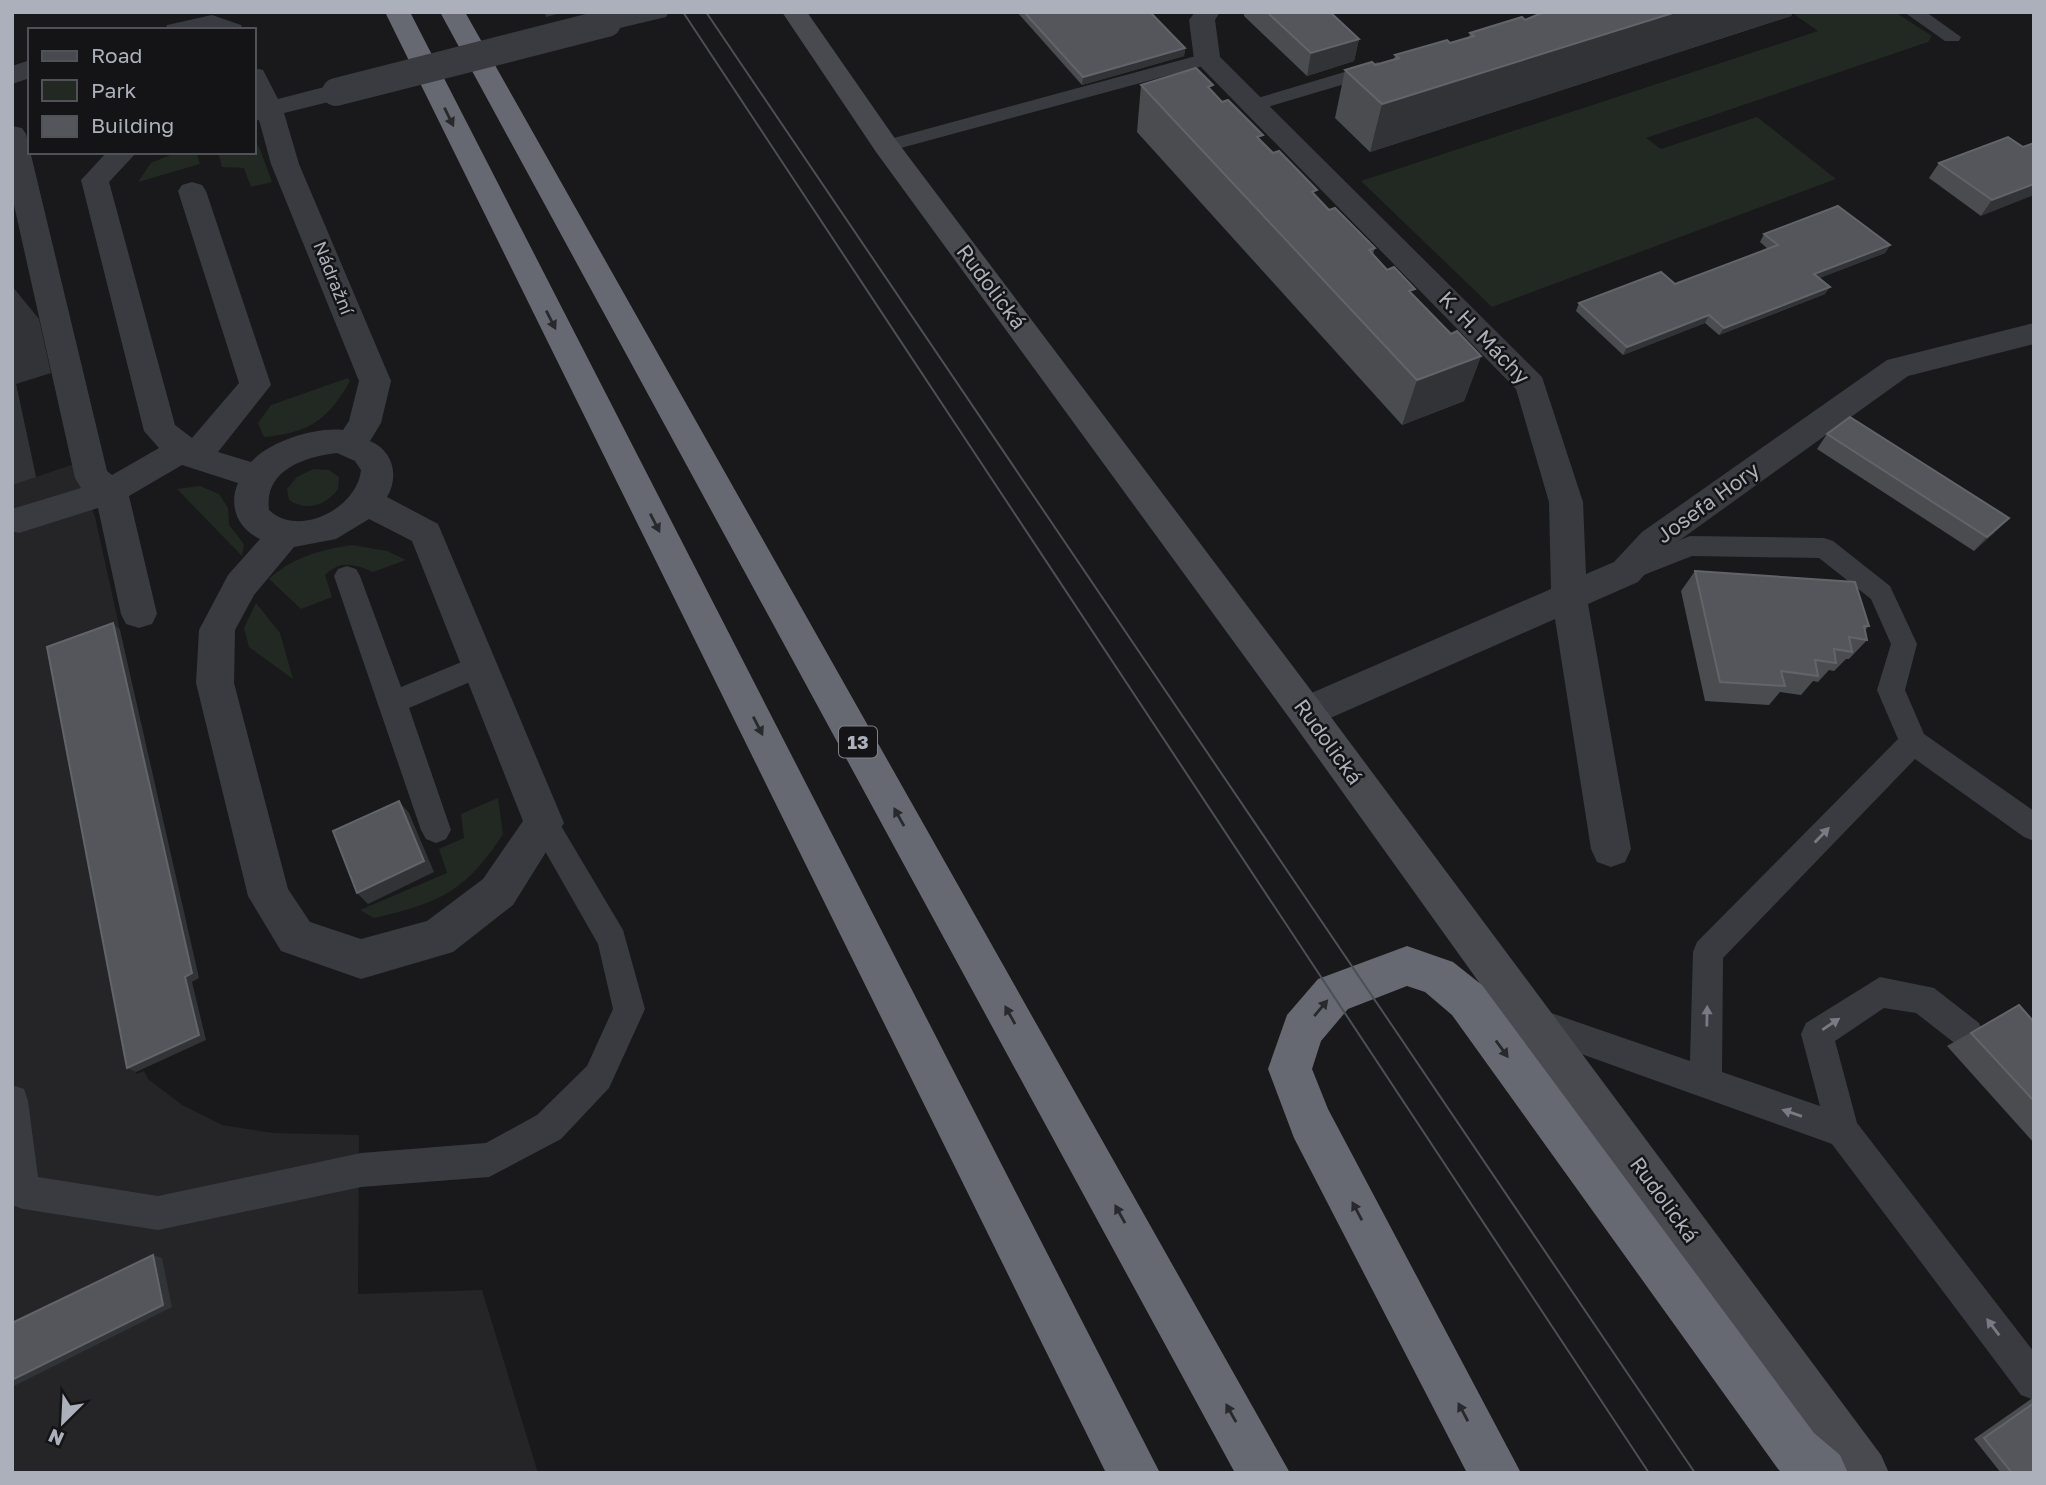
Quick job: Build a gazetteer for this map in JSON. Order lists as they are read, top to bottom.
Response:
{
  "streets": {
    "highway": ["13"],
    "street": [
      "Nádražní",
      "Rudolická",
      "K. H. Máchy",
      "Josefa Hory"
    ]
  },
  "crossings": [
    ["Rudolická", "Josefa Hory"],
    ["K. H. Máchy", "Josefa Hory"]
  ],
  "legend": ["Road", "Park", "Building"],
  "north": "bottom left"
}
